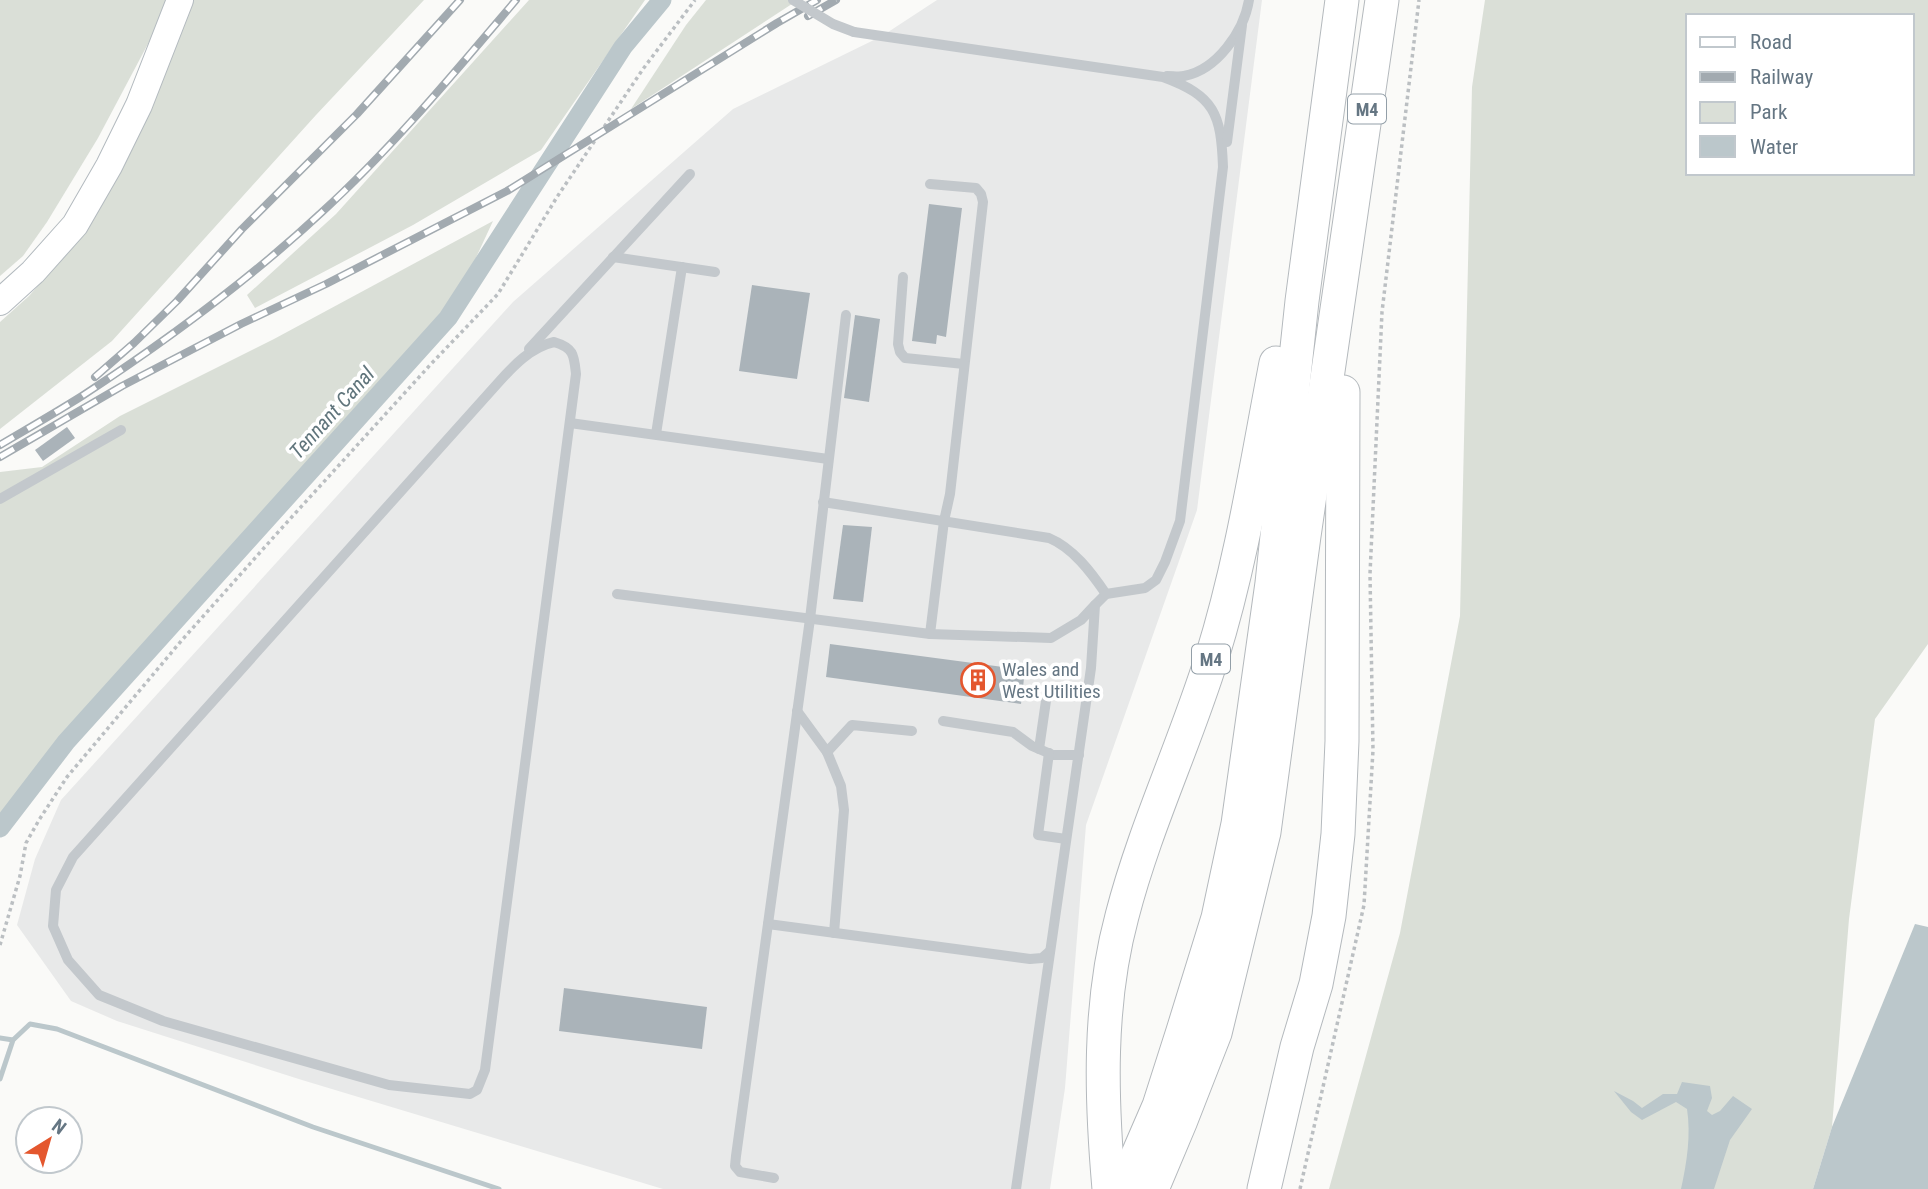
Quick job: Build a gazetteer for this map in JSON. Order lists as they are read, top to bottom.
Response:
{
  "streets": {
    "highway": ["M4"]
  },
  "water": ["Tennant Canal"],
  "places": {
    "building": ["Wales and West Utilities"]
  },
  "legend": [
    "Road",
    "Railway",
    "Park",
    "Water"
  ],
  "north": "top right"
}
